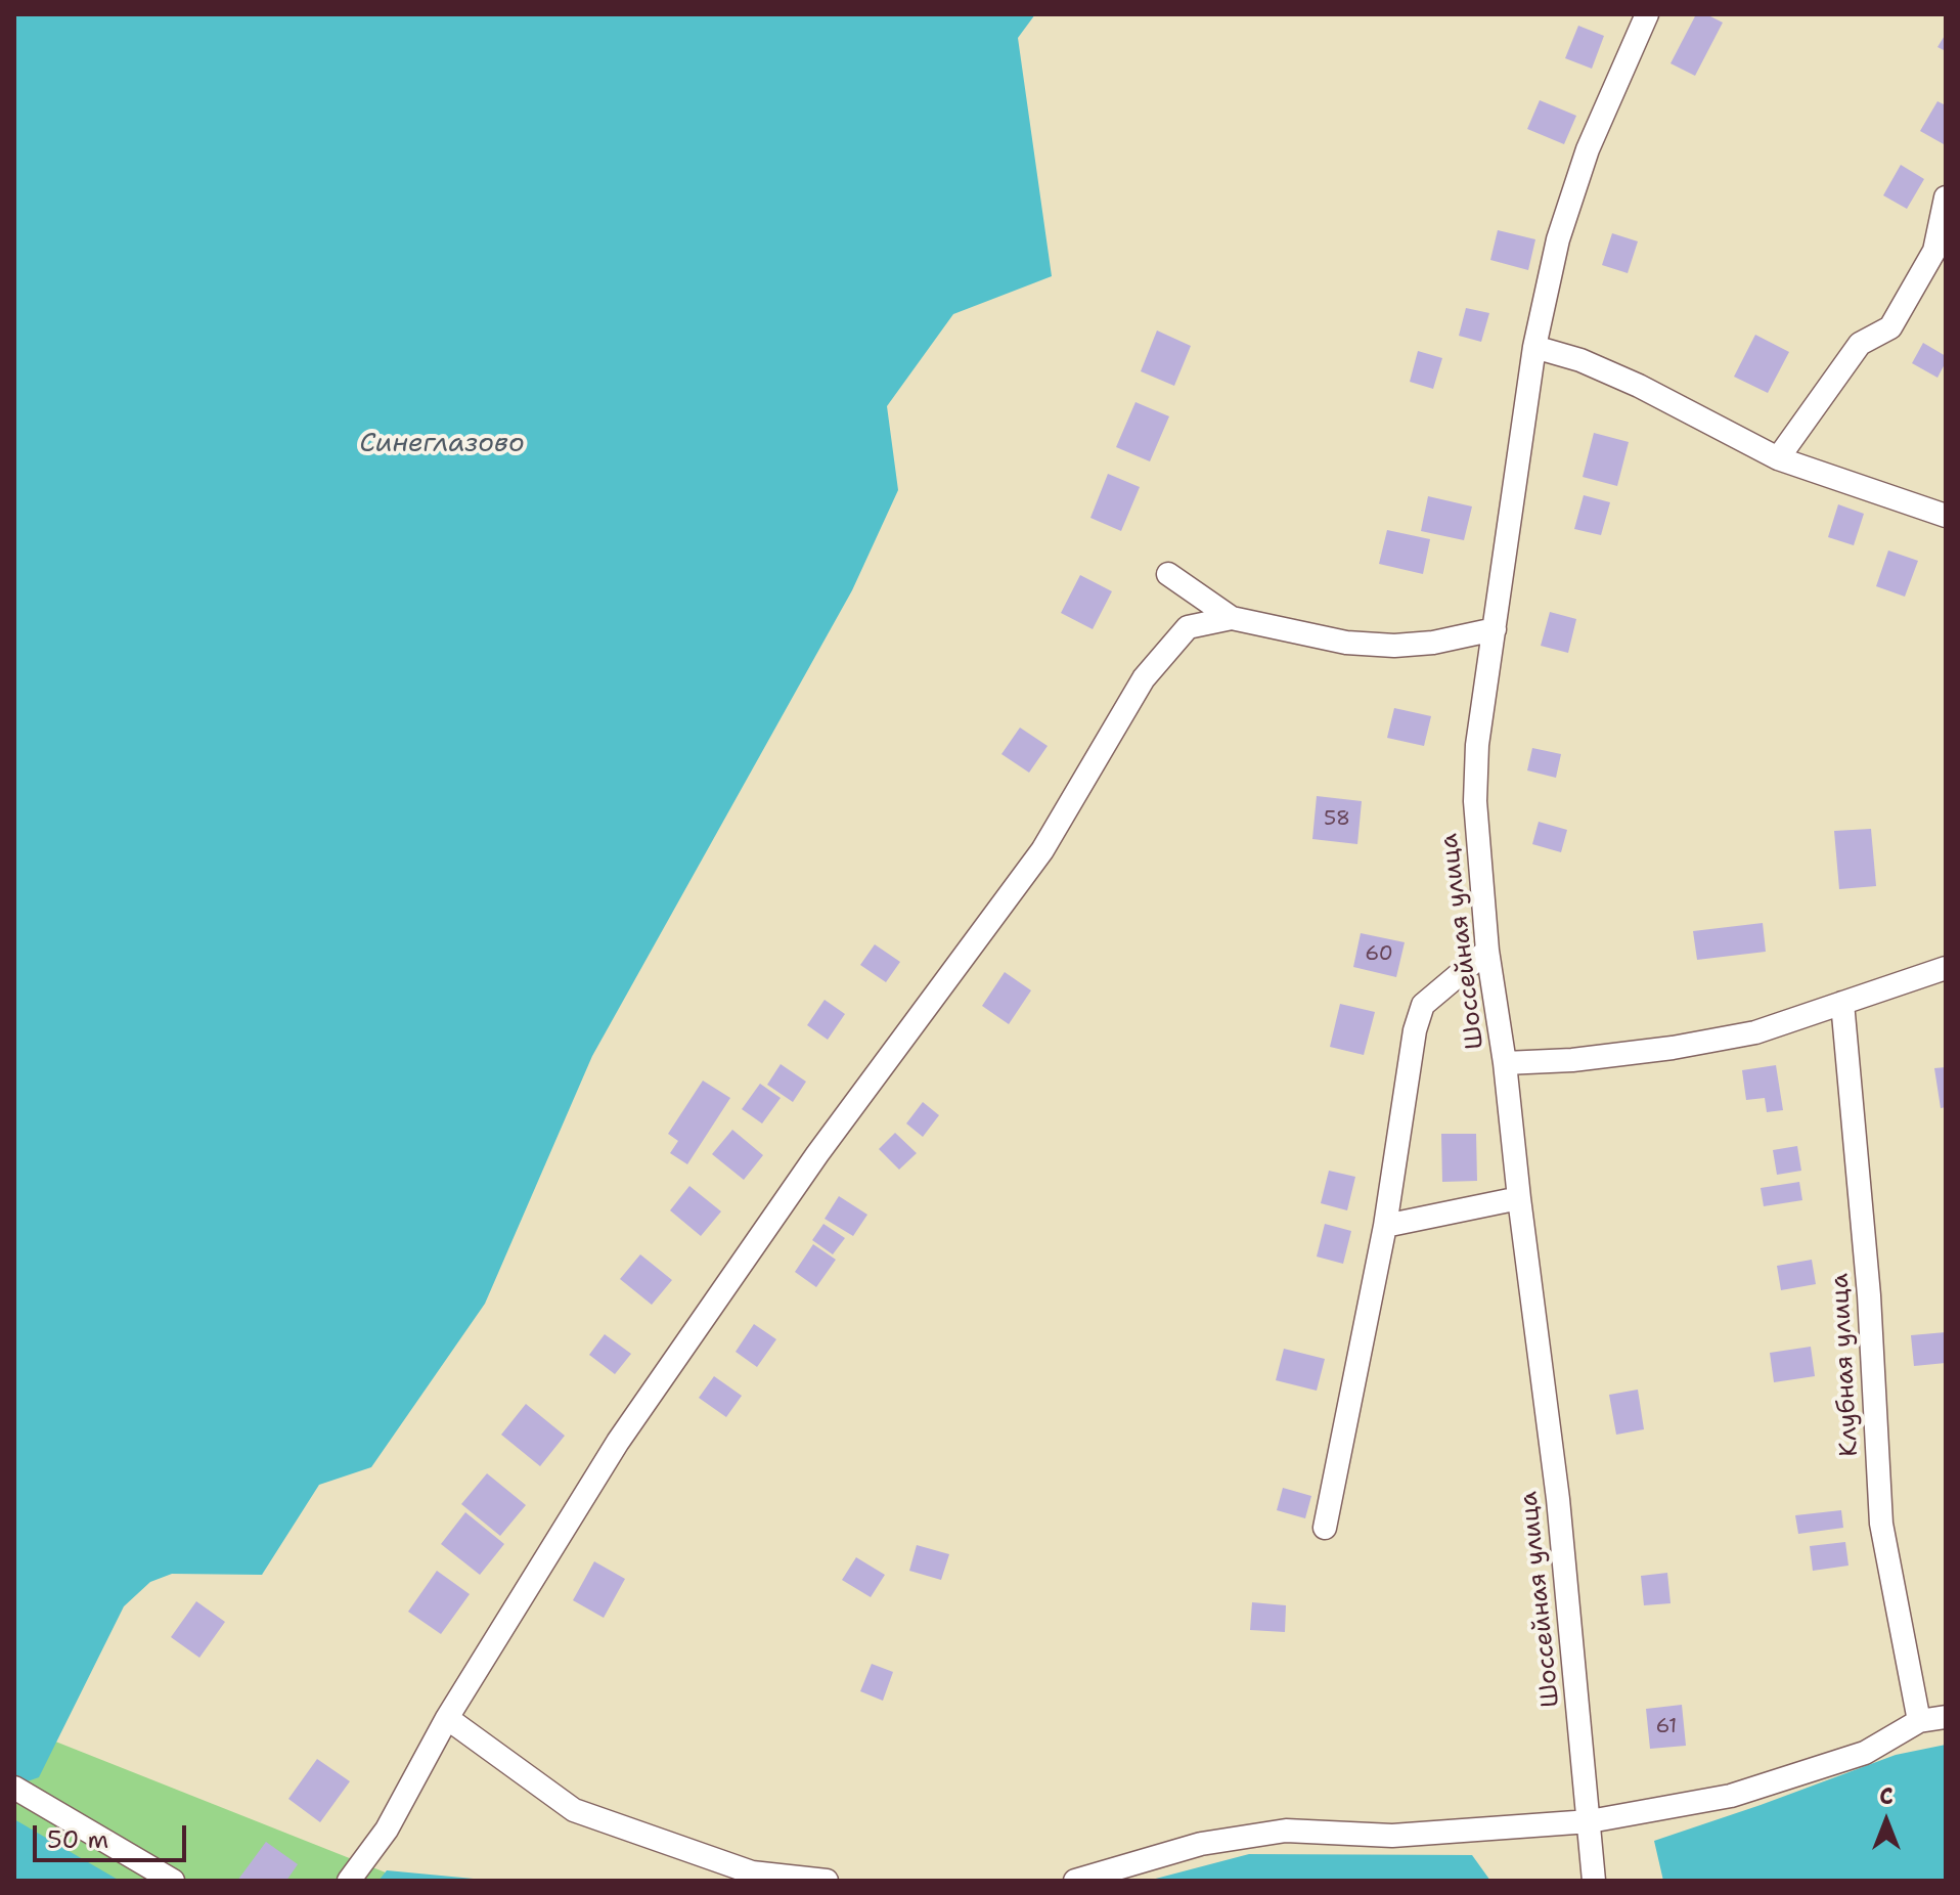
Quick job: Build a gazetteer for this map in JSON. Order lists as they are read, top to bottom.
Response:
{
  "streets": {
    "street": ["Шоссейная улица", "Клубная улица"]
  },
  "water": ["Синеглазово"],
  "house_numbers": ["58", "60", "61"],
  "scale_bar": "50 m",
  "north": "top"
}
